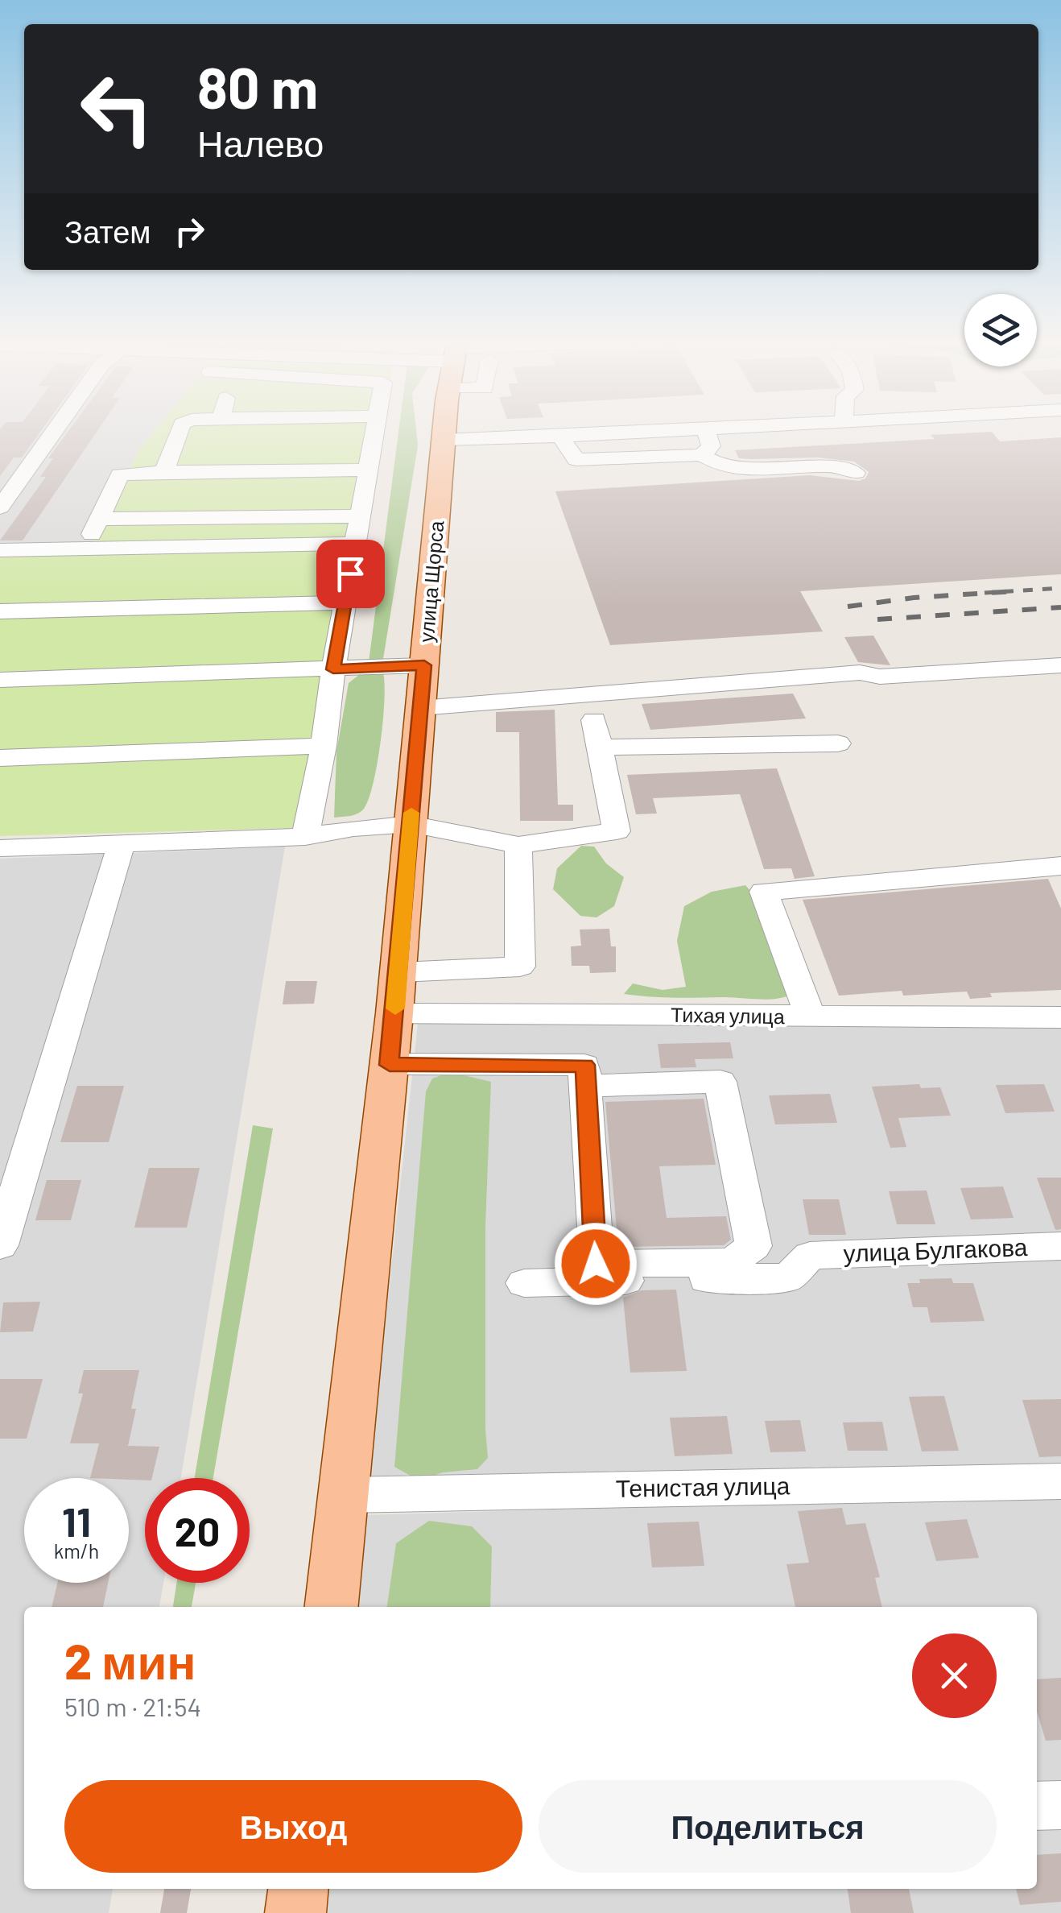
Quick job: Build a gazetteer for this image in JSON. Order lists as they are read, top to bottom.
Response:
{
  "streets": {
    "main road": ["улица Щорса"],
    "street": ["Тихая улица", "улица Булгакова", "Тенистая улица"]
  },
  "crossings": [
    ["улица Щорса", "Тихая улица"],
    ["улица Щорса", "Тенистая улица"]
  ],
  "page": {
    "turn": ["80 m", "Налево"],
    "then": "Затем",
    "speed": "11 km/h",
    "limit": "20",
    "heading": ["2 мин", "510 m · 21:54"],
    "buttons": ["Выход", "Поделиться"]
  }
}
